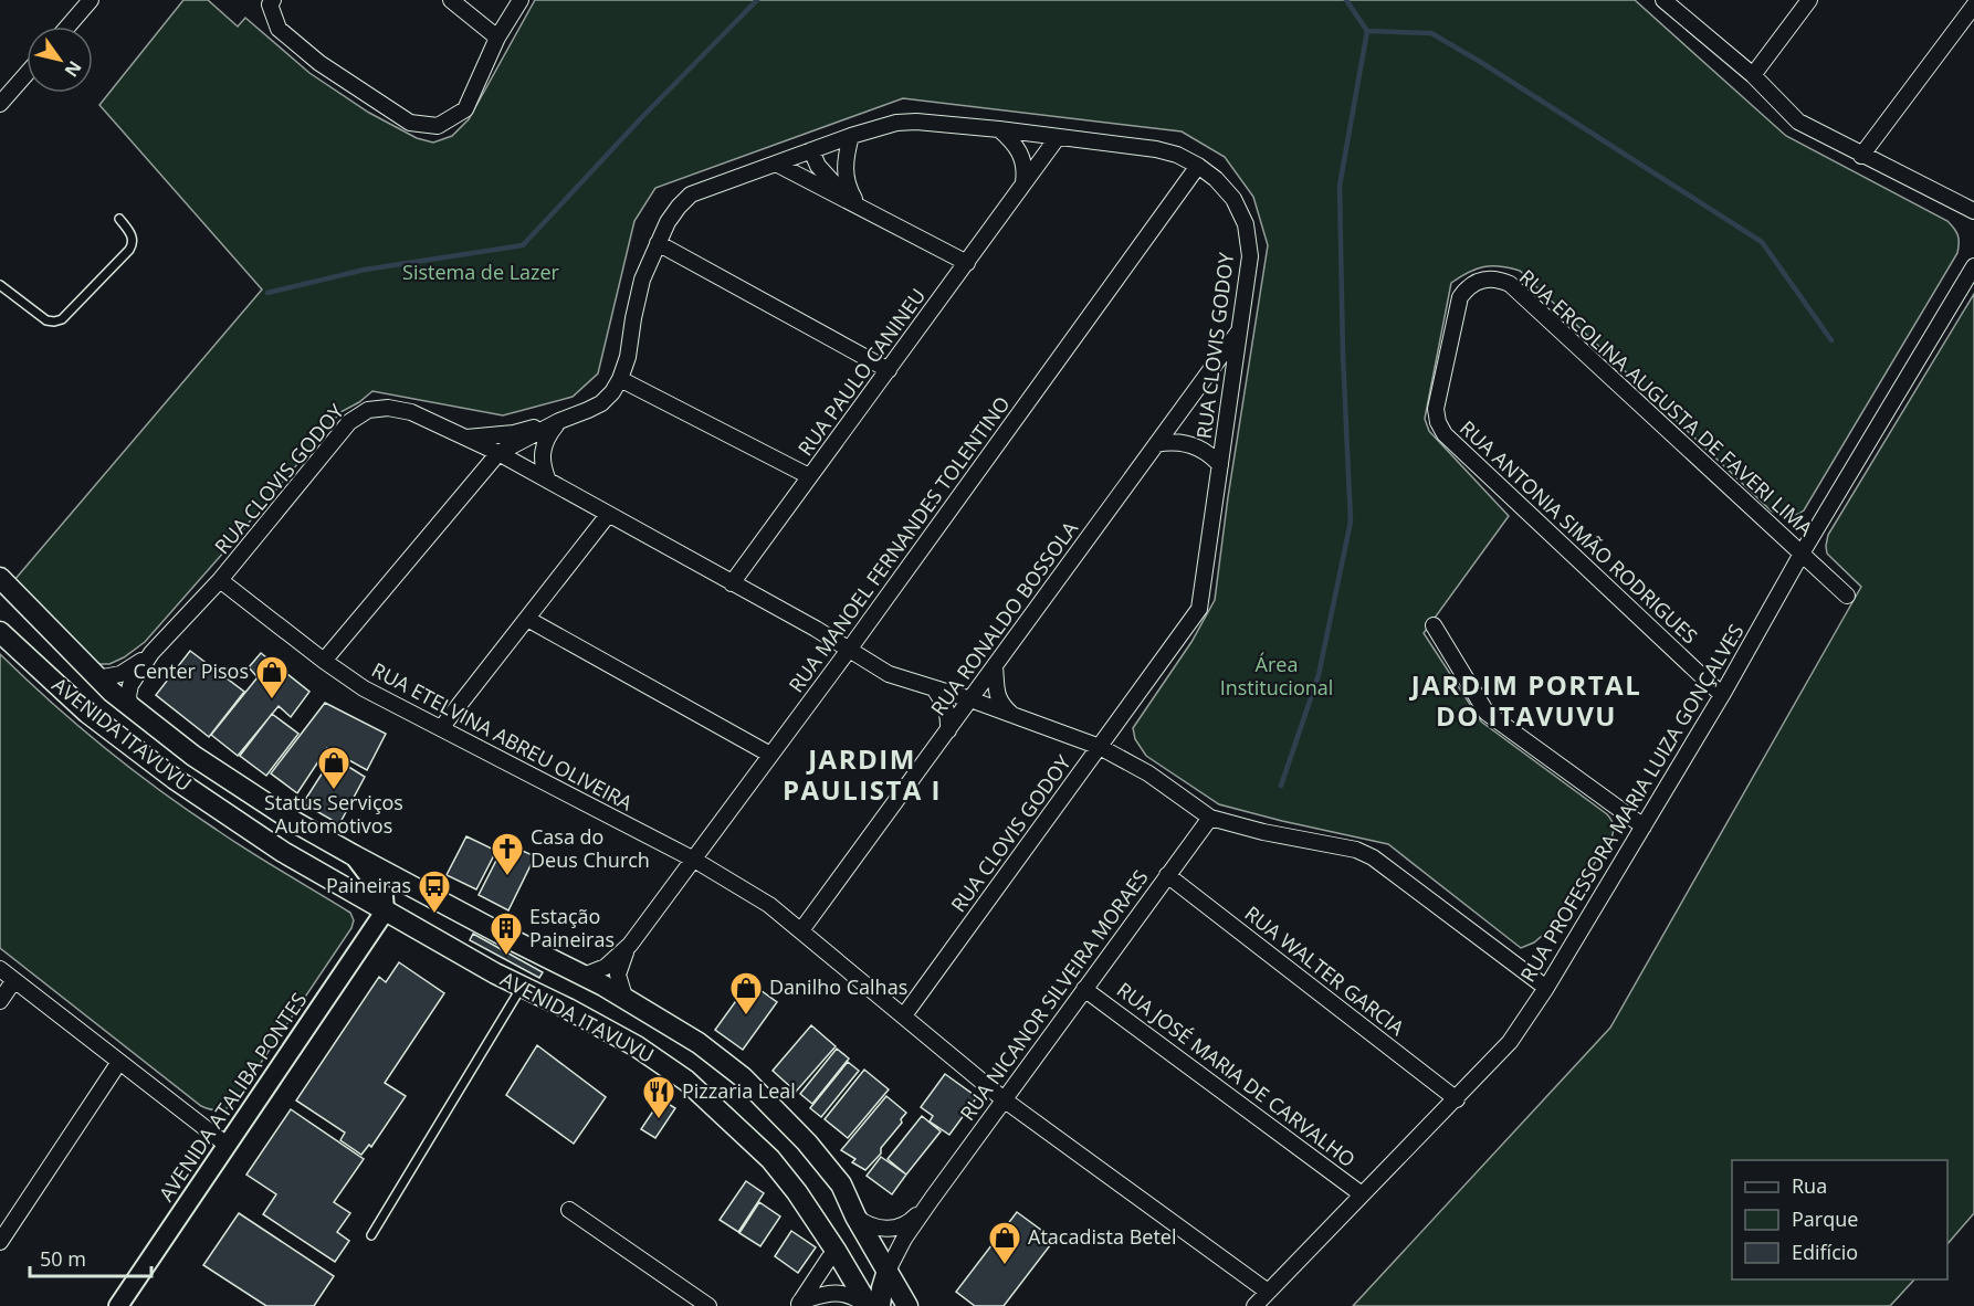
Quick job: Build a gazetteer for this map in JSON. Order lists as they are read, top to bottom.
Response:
{
  "streets": {
    "main road": ["AVENIDA ITAVUVU"],
    "street": [
      "RUA CLOVIS GODOY",
      "RUA PAULO CANINEU",
      "RUA ERCOLINA AUGUSTA DE FAVERI LIMA",
      "RUA ANTONIA SIMÃO RODRIGUES",
      "RUA MANOEL FERNANDES TOLENTINO",
      "RUA RONALDO BOSSOLA",
      "RUA ETELVINA ABREU OLIVEIRA",
      "RUA PROFESSORA MARIA LUIZA GONÇALVES",
      "RUA WALTER GARCIA",
      "RUA NICANOR SILVEIRA MORAES",
      "RUA JOSÉ MARIA DE CARVALHO",
      "AVENIDA ATALIBA PONTES"
    ]
  },
  "crossings": [
    ["RUA CLOVIS GODOY", "RUA PAULO CANINEU"],
    ["RUA CLOVIS GODOY", "RUA MANOEL FERNANDES TOLENTINO"],
    ["RUA CLOVIS GODOY", "RUA RONALDO BOSSOLA"],
    ["RUA CLOVIS GODOY", "AVENIDA ITAVUVU"],
    ["RUA CLOVIS GODOY", "RUA ETELVINA ABREU OLIVEIRA"],
    ["RUA ERCOLINA AUGUSTA DE FAVERI LIMA", "RUA ANTONIA SIMÃO RODRIGUES"],
    ["RUA ERCOLINA AUGUSTA DE FAVERI LIMA", "RUA PROFESSORA MARIA LUIZA GONÇALVES"],
    ["RUA ANTONIA SIMÃO RODRIGUES", "RUA PROFESSORA MARIA LUIZA GONÇALVES"],
    ["RUA MANOEL FERNANDES TOLENTINO", "AVENIDA ITAVUVU"],
    ["RUA MANOEL FERNANDES TOLENTINO", "RUA ETELVINA ABREU OLIVEIRA"],
    ["RUA RONALDO BOSSOLA", "RUA ETELVINA ABREU OLIVEIRA"],
    ["AVENIDA ITAVUVU", "RUA NICANOR SILVEIRA MORAES"],
    ["AVENIDA ITAVUVU", "AVENIDA ATALIBA PONTES"],
    ["RUA ETELVINA ABREU OLIVEIRA", "RUA PROFESSORA MARIA LUIZA GONÇALVES"],
    ["RUA ETELVINA ABREU OLIVEIRA", "RUA NICANOR SILVEIRA MORAES"],
    ["RUA PROFESSORA MARIA LUIZA GONÇALVES", "RUA WALTER GARCIA"],
    ["RUA PROFESSORA MARIA LUIZA GONÇALVES", "RUA JOSÉ MARIA DE CARVALHO"],
    ["RUA WALTER GARCIA", "RUA NICANOR SILVEIRA MORAES"],
    ["RUA NICANOR SILVEIRA MORAES", "RUA JOSÉ MARIA DE CARVALHO"]
  ],
  "districts": ["JARDIM PORTAL DO ITAVUVU", "JARDIM PAULISTA I"],
  "parks": ["Sistema de Lazer", "Área Institucional"],
  "places": {
    "shop": [
      "Center Pisos",
      "Status Serviços Automotivos",
      "Danilho Calhas",
      "Atacadista Betel"
    ],
    "church": ["Casa do Deus Church"],
    "bus stop": ["Paineiras"],
    "building": ["Estação Paineiras"],
    "restaurant": ["Pizzaria Leal"]
  },
  "legend": ["Rua", "Parque", "Edifício"],
  "scale_bar": "50 m",
  "north": "bottom right"
}
